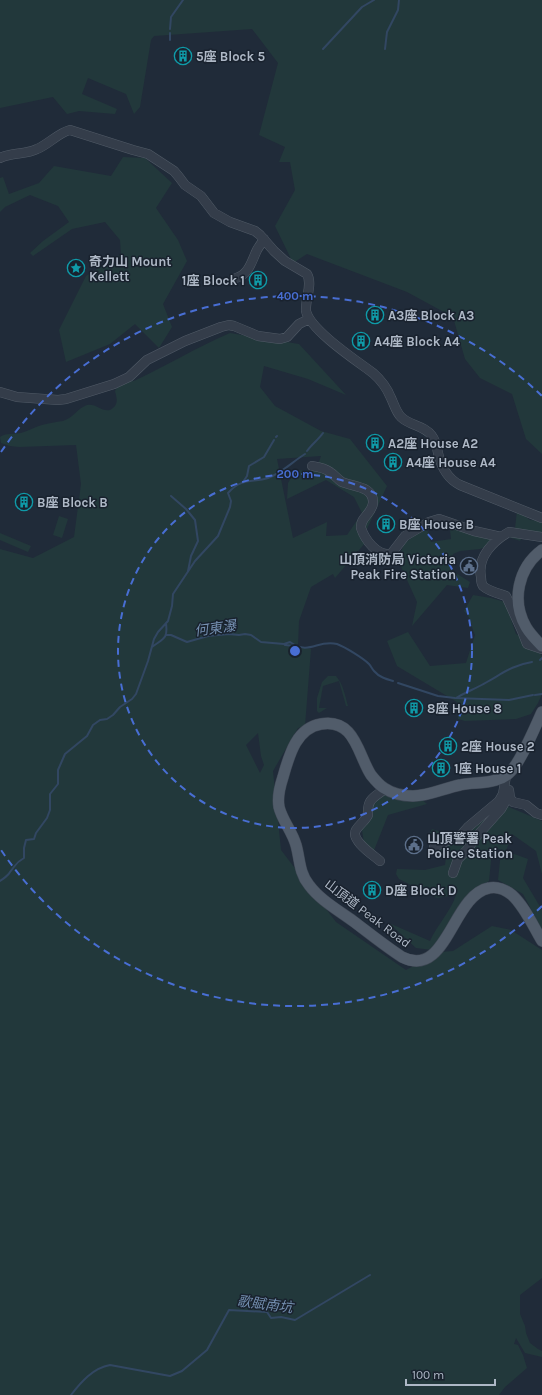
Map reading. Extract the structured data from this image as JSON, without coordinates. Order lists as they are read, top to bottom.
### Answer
{
  "streets": {
    "main road": ["山頂道 Peak Road"]
  },
  "water": ["何東瀑", "歌賦南坑"],
  "places": {
    "building": [
      "5座 Block 5",
      "1座 Block 1",
      "A3座 Block A3",
      "A4座 Block A4",
      "A2座 House A2",
      "A4座 House A4",
      "B座 Block B",
      "B座 House B",
      "8座 House 8",
      "2座 House 2",
      "1座 House 1",
      "D座 Block D"
    ],
    "place": ["奇力山 Mount Kellett"],
    "public building": ["山頂消防局 Victoria Peak Fire Station", "山頂警署 Peak Police Station"]
  },
  "scale_bar": "100 m",
  "rings": ["400 m", "200 m"]
}
